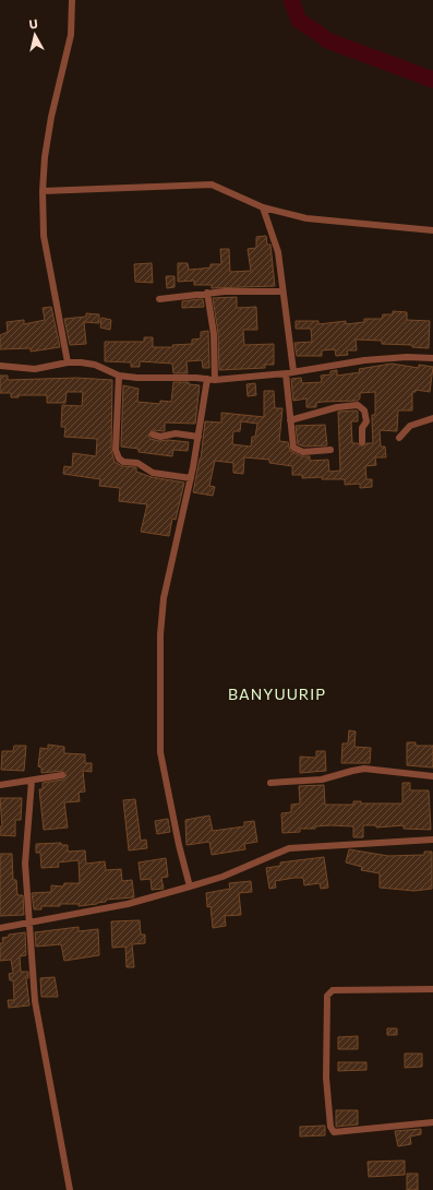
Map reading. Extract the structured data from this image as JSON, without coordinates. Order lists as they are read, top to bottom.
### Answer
{
  "districts": ["BANYUURIP"],
  "north": "top"
}
